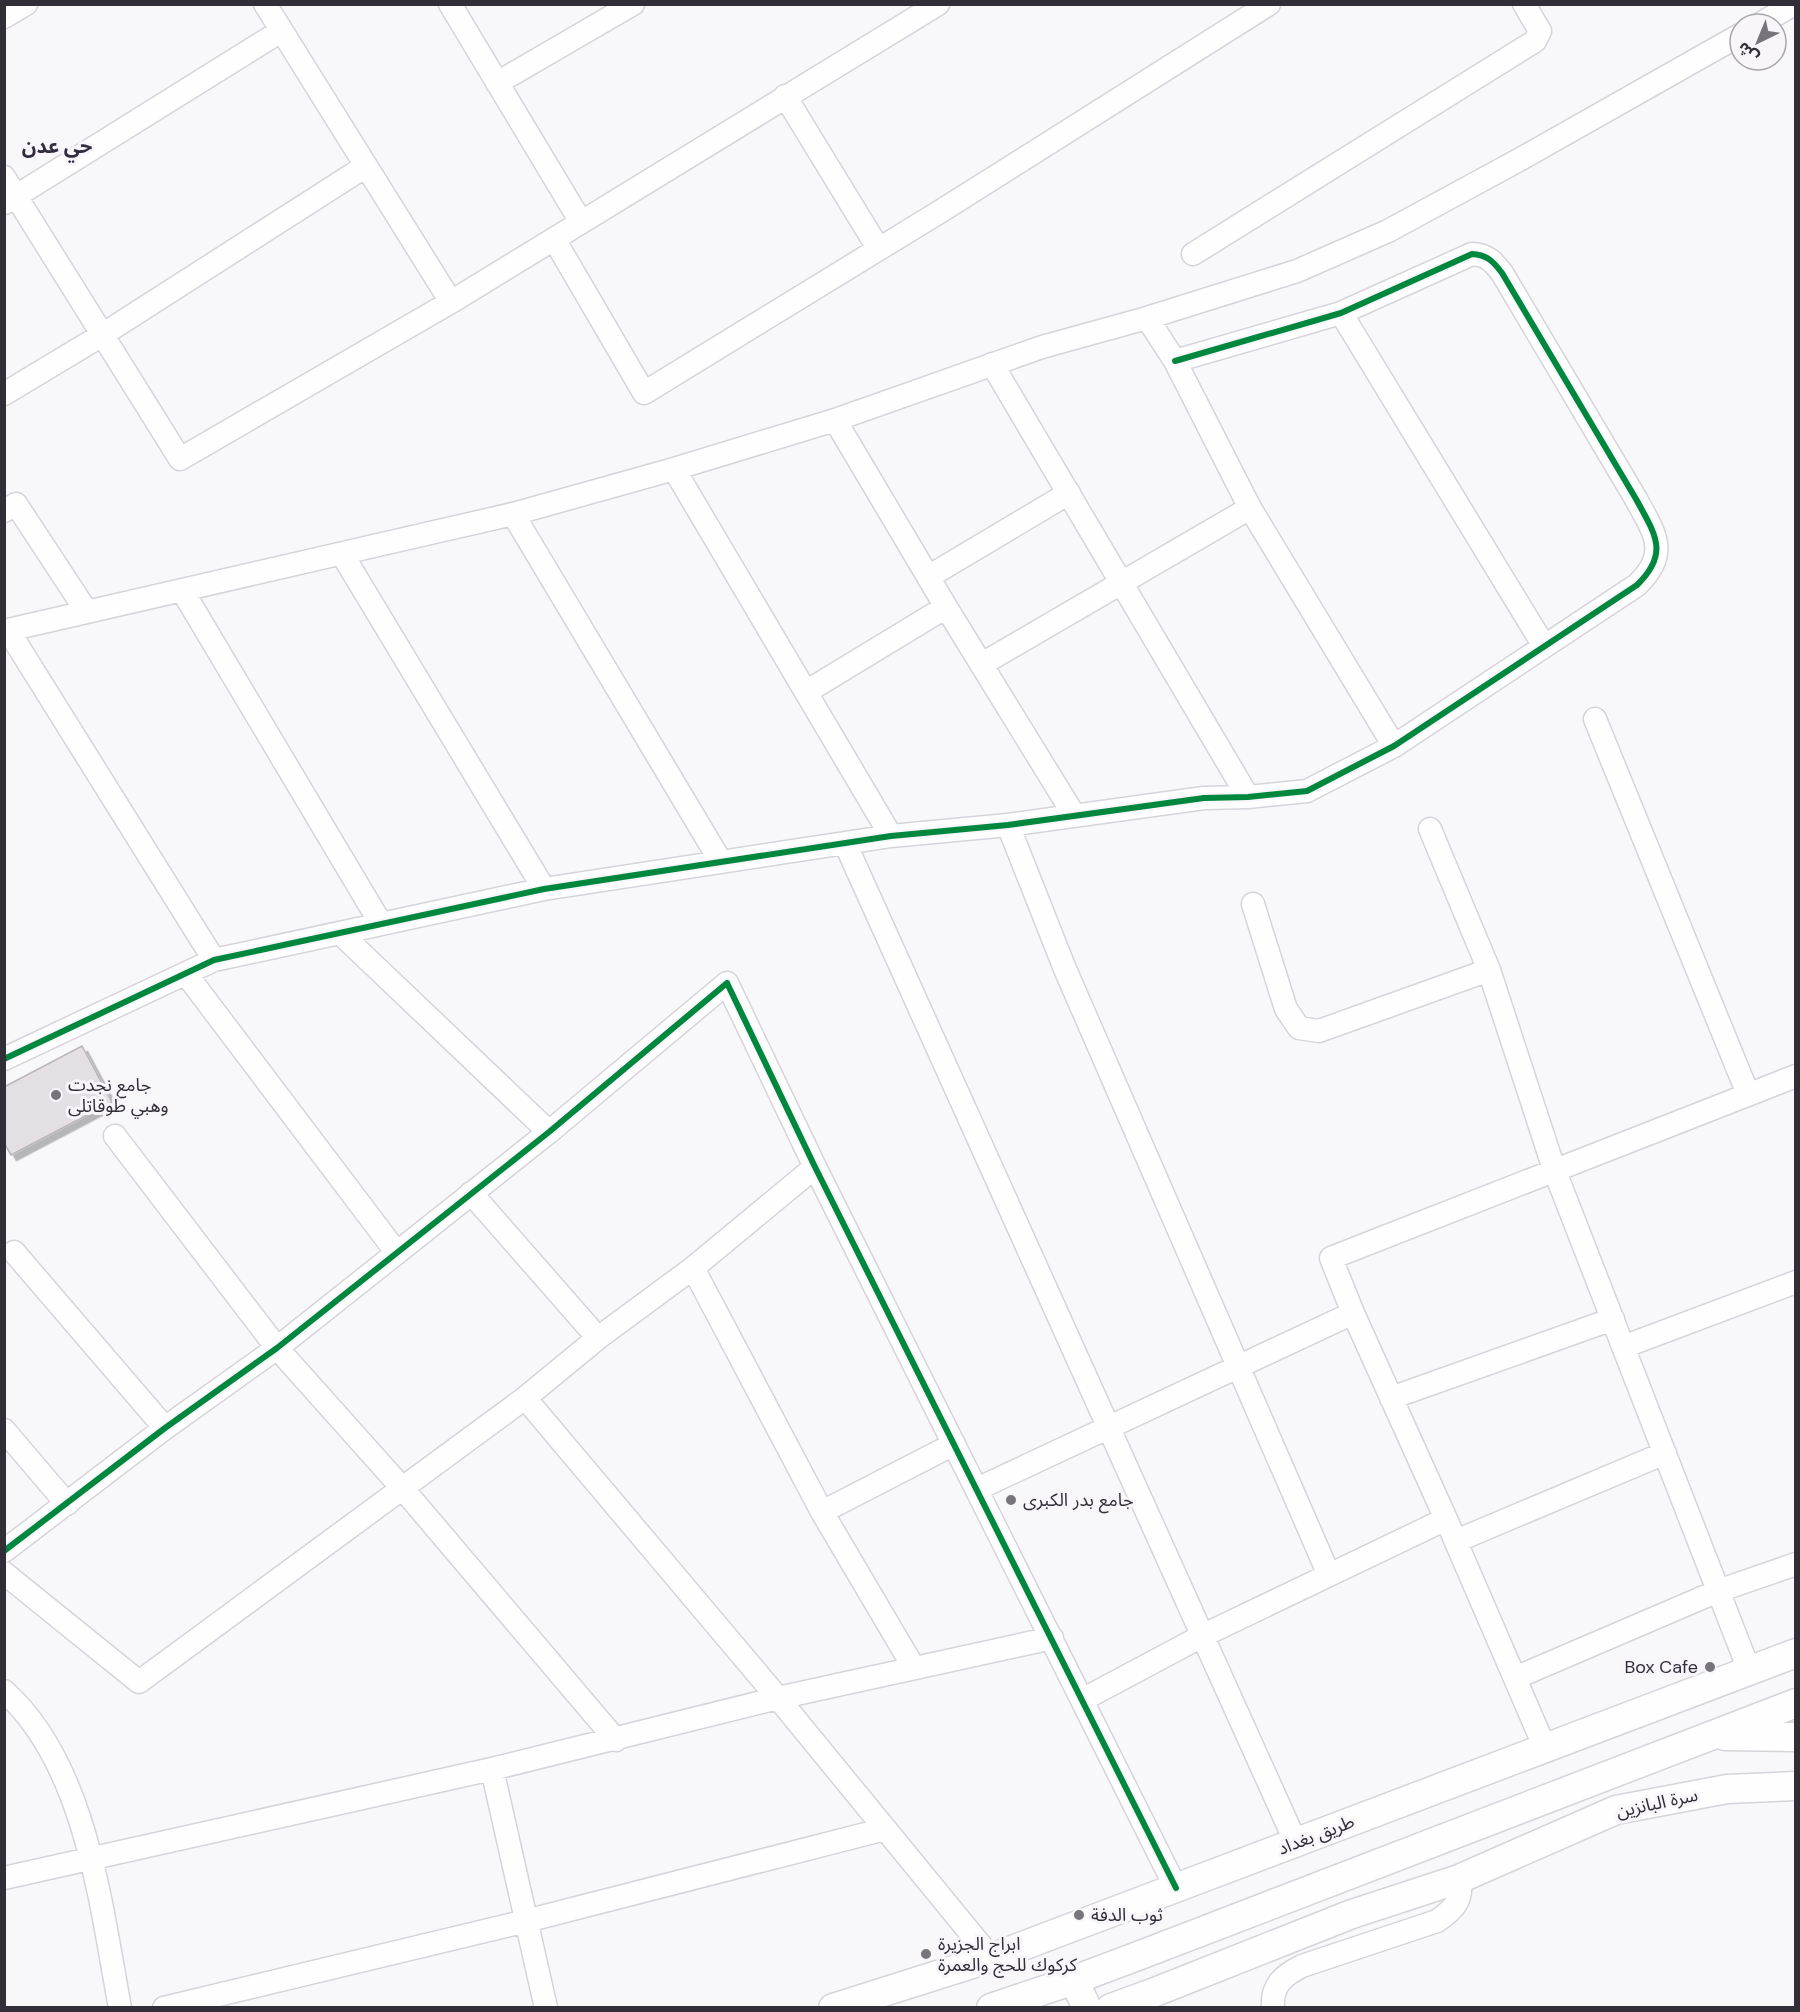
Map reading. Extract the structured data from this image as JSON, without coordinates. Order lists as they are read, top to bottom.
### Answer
{
  "streets": {
    "main road": ["سرة البانزين", "طريق بغداد"]
  },
  "districts": ["حي عدن"],
  "places": [
    "جامع نجدت وهبي طوقاتلى",
    "جامع بدر الكبرى",
    "Box Cafe",
    "ثوب الدفة",
    "ابراج الجزيرة كركوك للحج والعمرة"
  ],
  "north": "bottom left"
}
